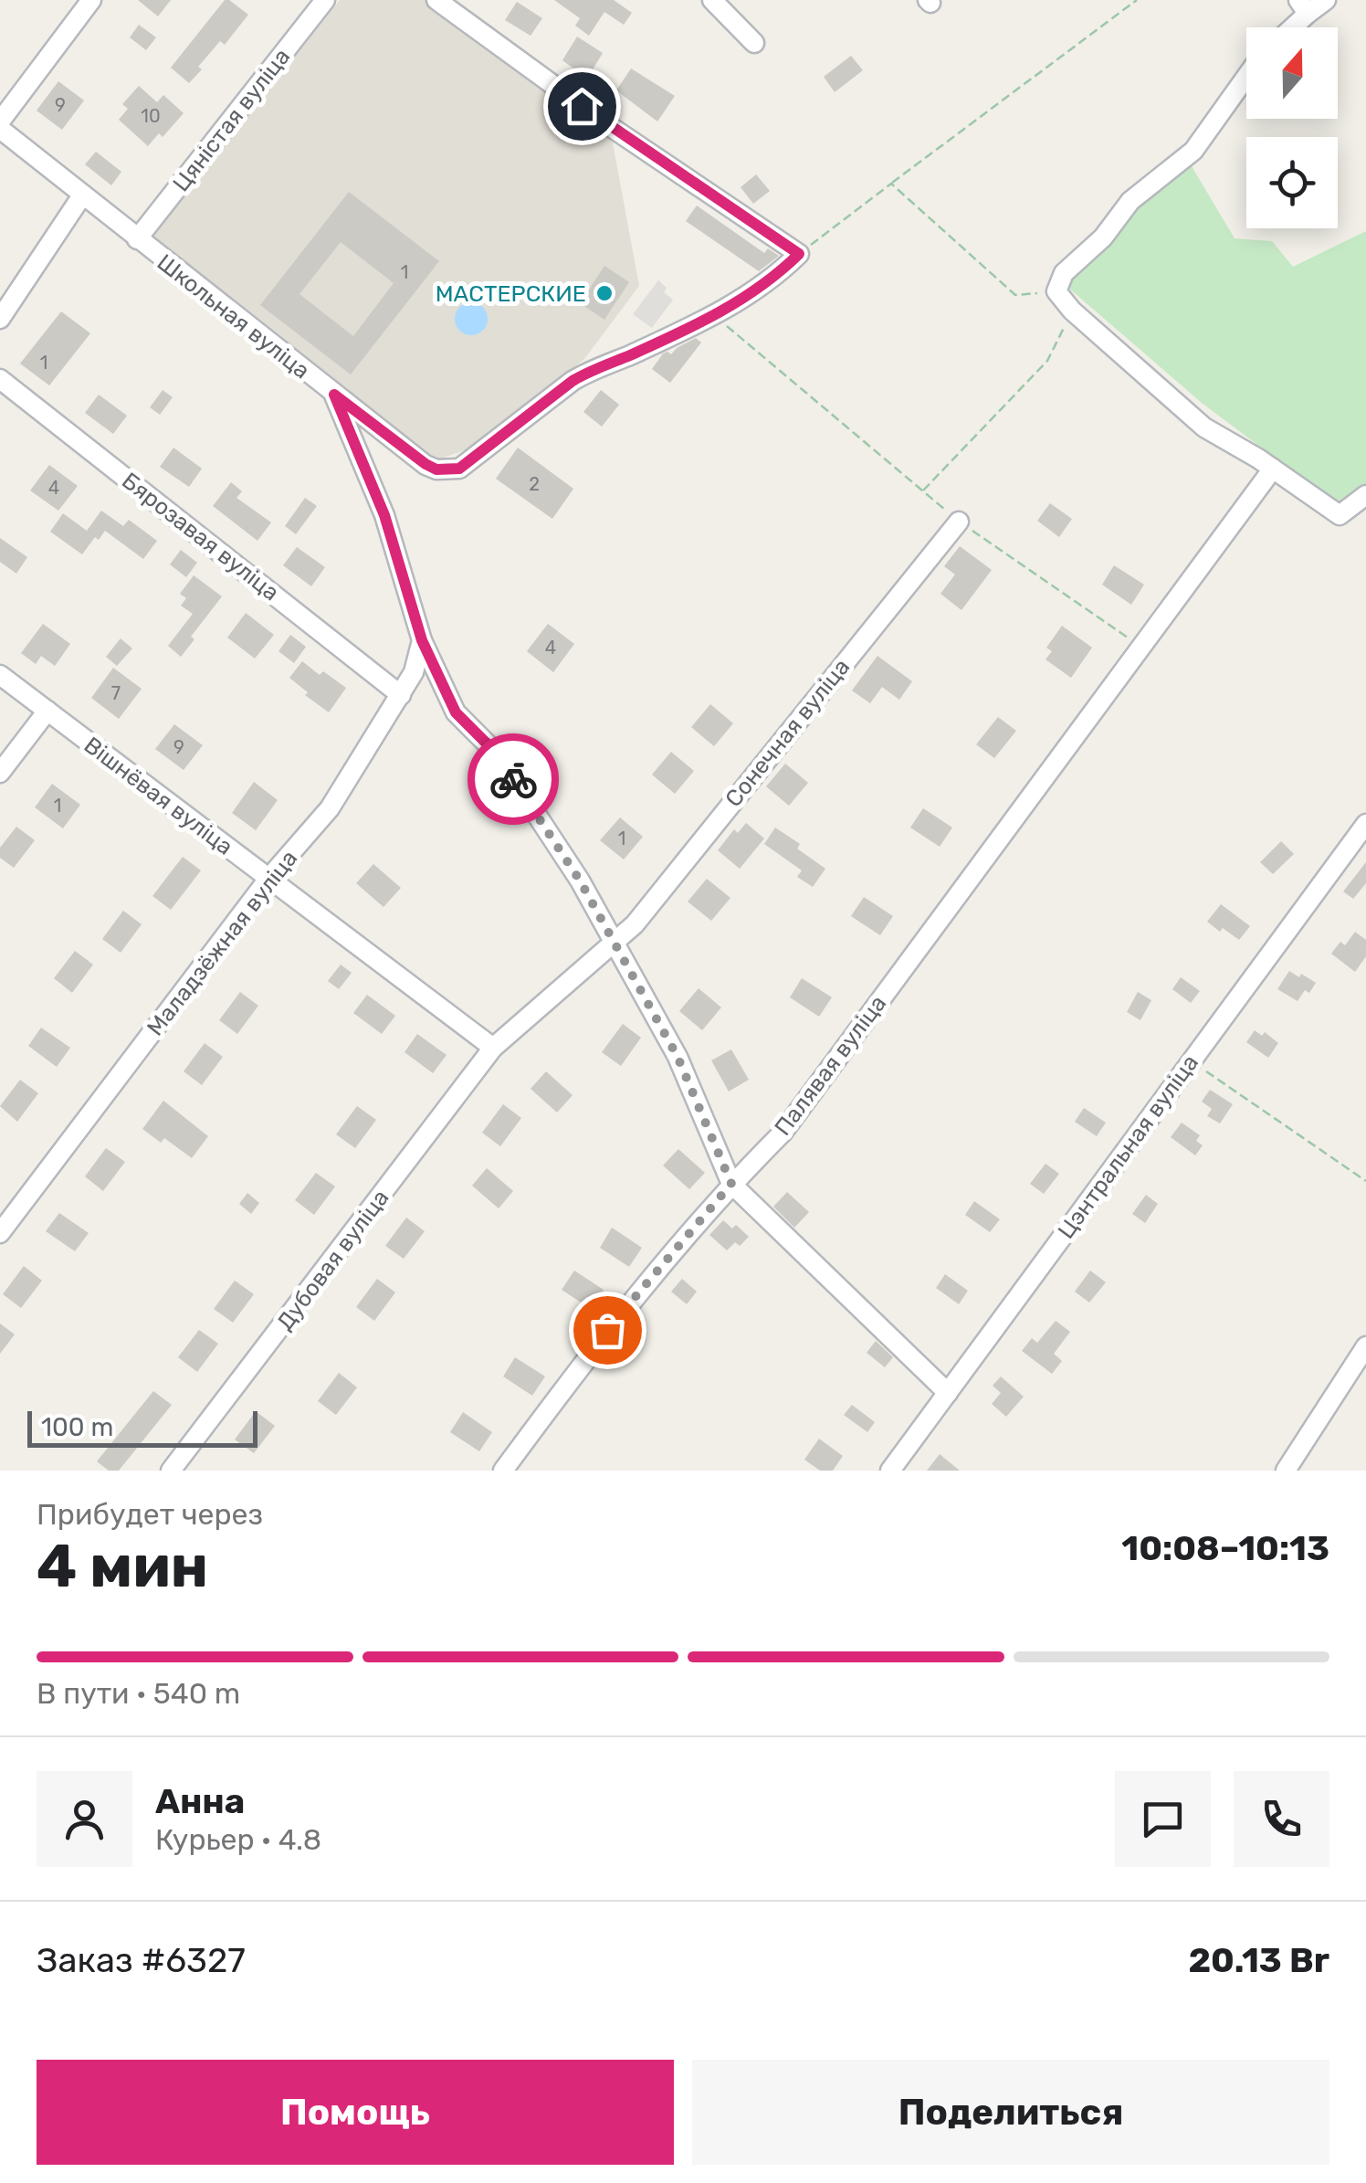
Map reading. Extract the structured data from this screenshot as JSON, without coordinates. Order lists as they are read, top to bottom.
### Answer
{
  "streets": {
    "street": [
      "Цяністая вуліца",
      "Школьная вуліца",
      "Бярозавая вуліца",
      "Сонечная вуліца",
      "Вішнёвая вуліца",
      "Маладзёжная вуліца",
      "Палявая вуліца",
      "Цэнтральная вуліца",
      "Дубовая вуліца"
    ]
  },
  "crossings": [
    ["Цяністая вуліца", "Школьная вуліца"],
    ["Бярозавая вуліца", "Маладзёжная вуліца"],
    ["Вішнёвая вуліца", "Маладзёжная вуліца"],
    ["Вішнёвая вуліца", "Дубовая вуліца"]
  ],
  "places": ["МАСТЕРСКИЕ"],
  "house_numbers": [
    "9",
    "10",
    "1",
    "1",
    "2",
    "4",
    "4",
    "7",
    "9",
    "1",
    "1"
  ],
  "scale_bar": "100 m",
  "north": "top",
  "page": {
    "scale": "100 m",
    "heading": ["4 мин", "Прибудет через", "10:08–10:13"],
    "panel": [
      "Анна",
      "Курьер · 4.8",
      "Заказ #6327",
      "20.13 Br"
    ],
    "bar": "В пути · 540 m",
    "buttons": ["Помощь", "Поделиться"]
  }
}
